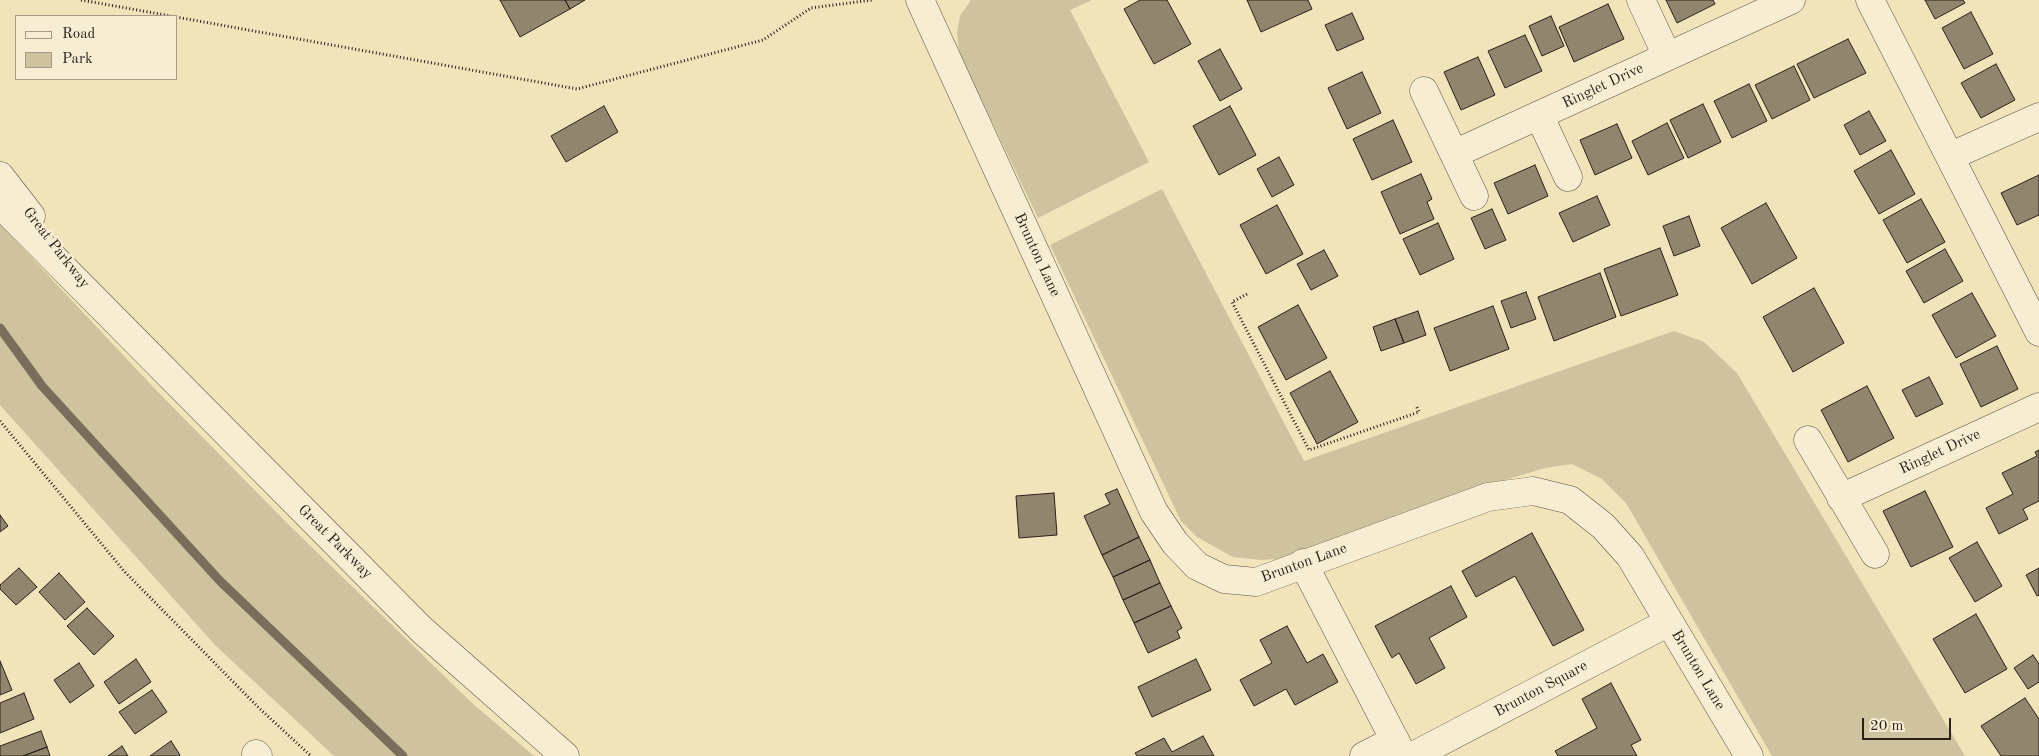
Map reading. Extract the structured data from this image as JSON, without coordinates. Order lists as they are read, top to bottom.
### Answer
{
  "streets": {
    "street": [
      "Ringlet Drive",
      "Great Parkway",
      "Brunton Lane",
      "Brunton Square"
    ]
  },
  "crossings": [
    ["Brunton Lane", "Brunton Square"]
  ],
  "legend": ["Road", "Park"],
  "scale_bar": "20 m"
}
